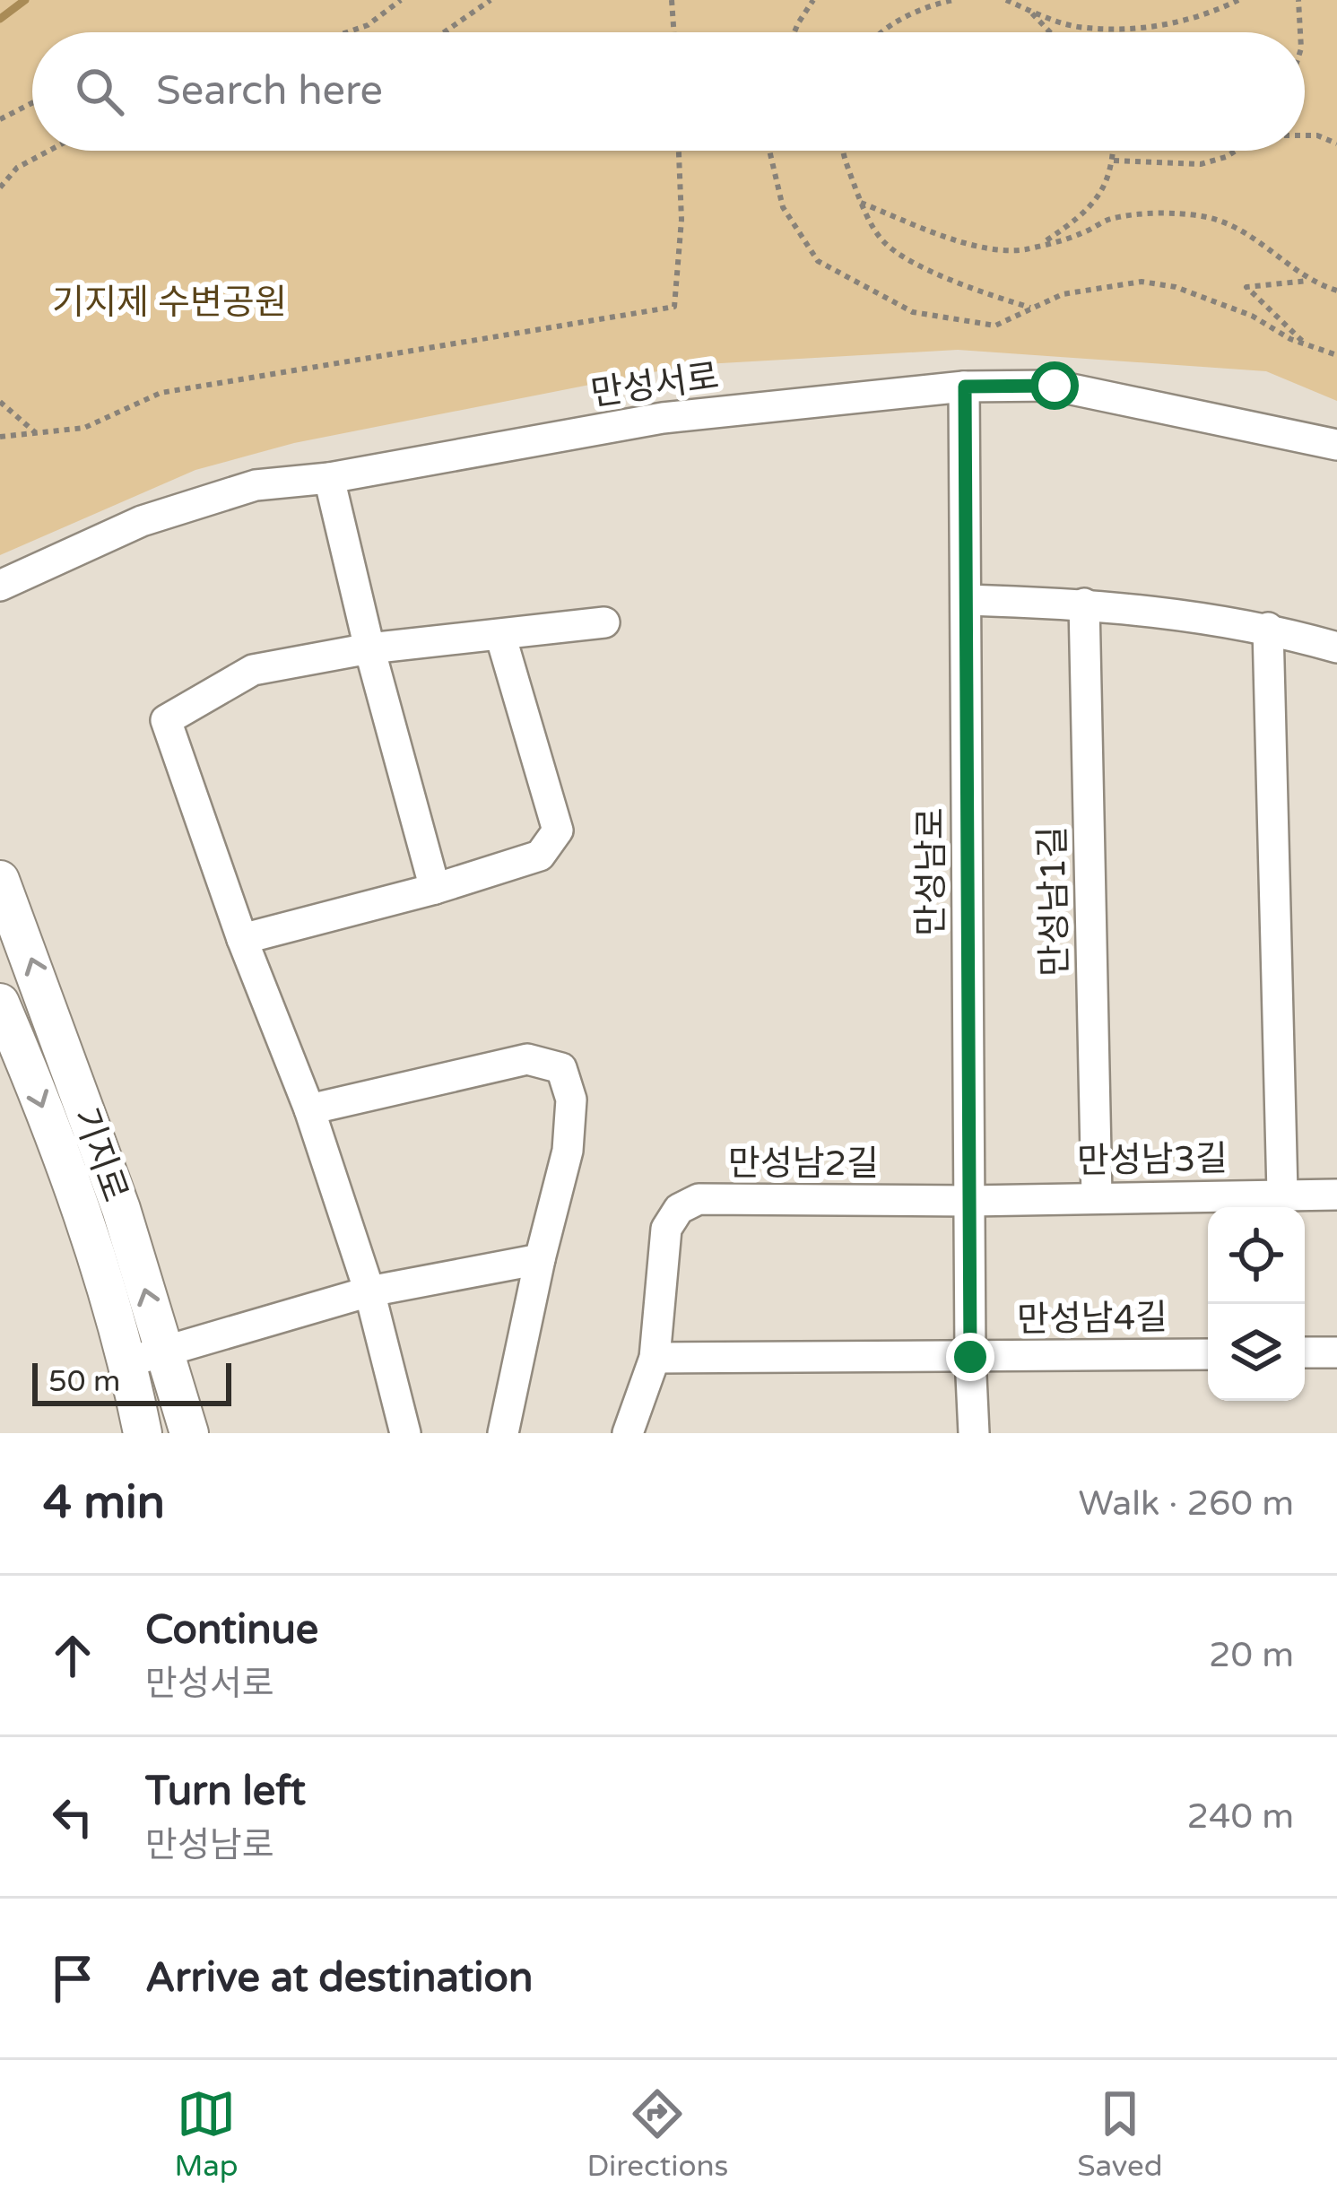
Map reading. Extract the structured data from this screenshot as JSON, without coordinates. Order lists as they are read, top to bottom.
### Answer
{
  "streets": {
    "street": [
      "만성서로",
      "만성남로",
      "만성남1길",
      "기지로",
      "만성남3길",
      "만성남2길",
      "만성남4길"
    ]
  },
  "crossings": [
    ["만성서로", "만성남로"],
    ["만성남로", "만성남3길"],
    ["만성남로", "만성남2길"],
    ["만성남로", "만성남4길"],
    ["만성남1길", "만성남3길"],
    ["만성남3길", "만성남2길"]
  ],
  "parks": ["기지제 수변공원"],
  "scale_bar": "50 m",
  "page": {
    "search": "Search here",
    "scale": "50 m",
    "heading": ["4 min", "Walk · 260 m"],
    "list": [
      ["Continue", "만성서로", "20 m"],
      ["Turn left", "만성남로", "240 m"],
      "Arrive at destination"
    ],
    "nav": ["Map", "Directions", "Saved"]
  }
}
